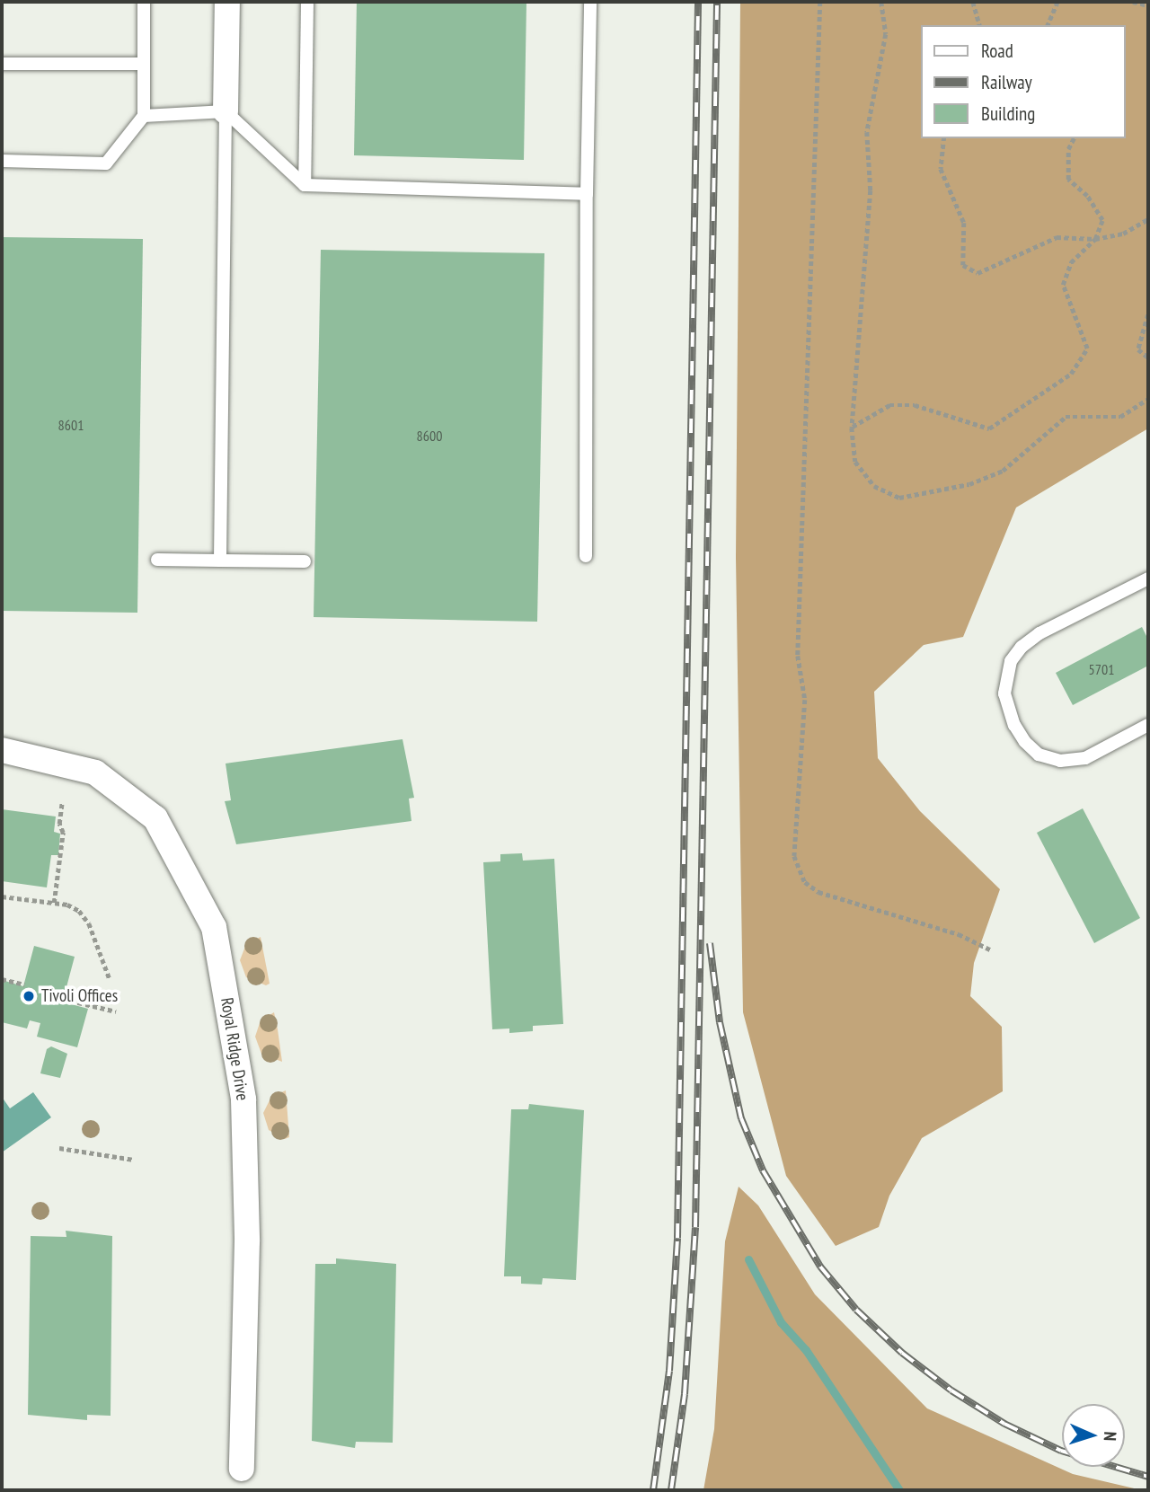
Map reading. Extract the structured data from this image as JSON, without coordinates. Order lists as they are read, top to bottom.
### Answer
{
  "streets": {
    "street": ["Royal Ridge Drive"]
  },
  "places": ["Tivoli Offices"],
  "house_numbers": ["8601", "8600", "5701"],
  "legend": ["Road", "Railway", "Building"],
  "north": "right"
}
